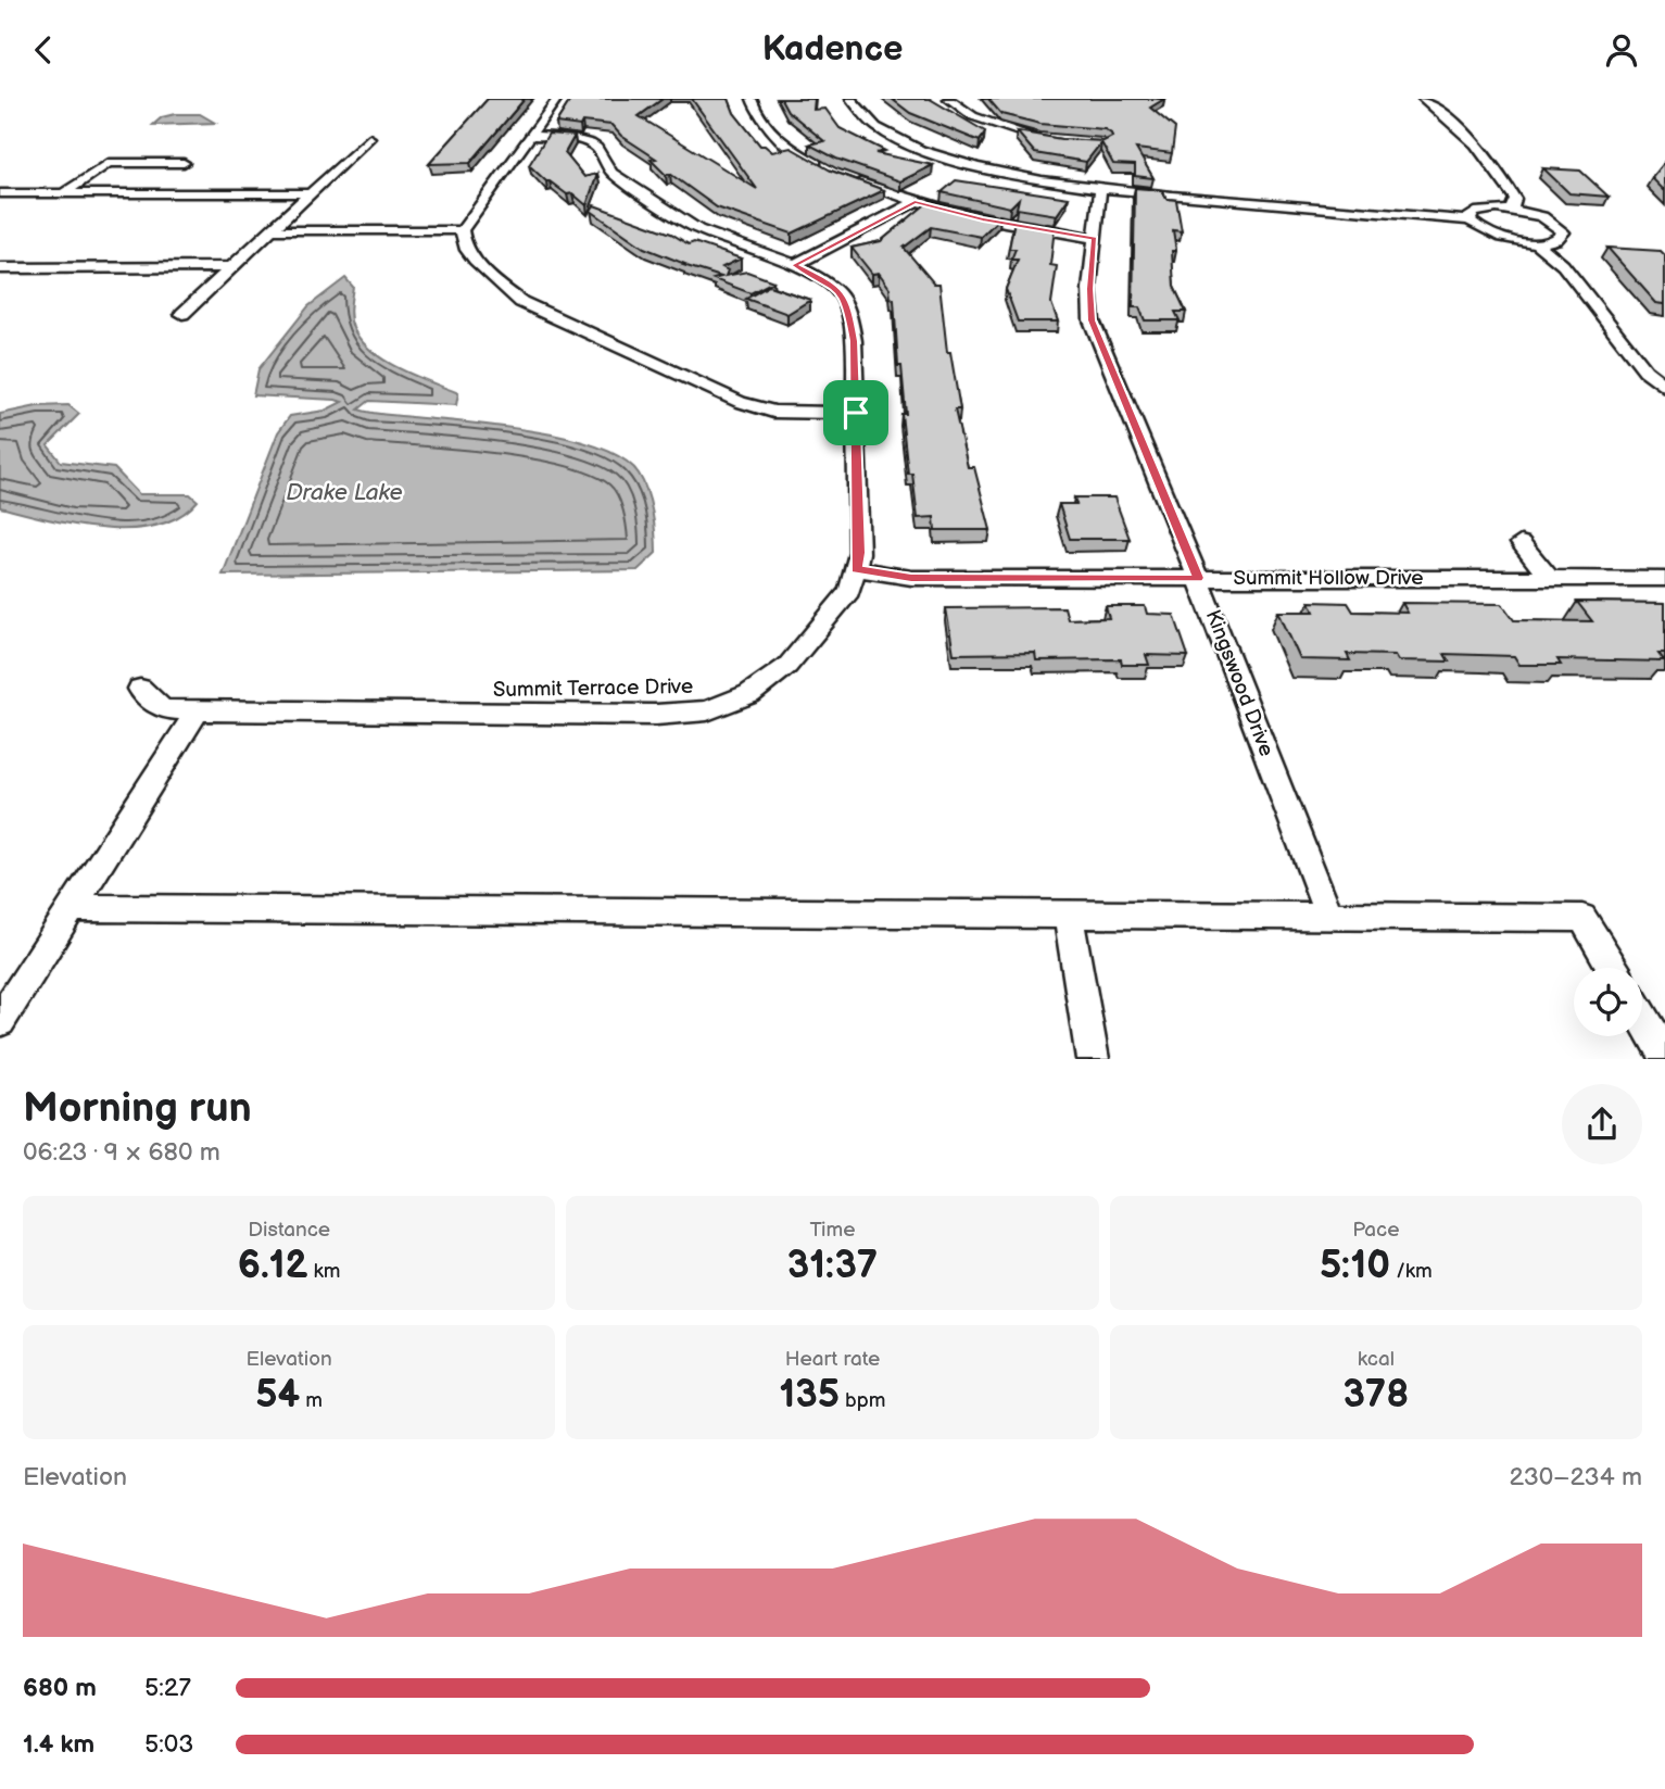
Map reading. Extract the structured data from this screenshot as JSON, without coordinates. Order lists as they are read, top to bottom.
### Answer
{
  "streets": {
    "street": ["Summit Hollow Drive", "Kingswood Drive", "Summit Terrace Drive"]
  },
  "crossings": [
    ["Summit Hollow Drive", "Kingswood Drive"],
    ["Summit Hollow Drive", "Summit Terrace Drive"]
  ],
  "water": ["Drake Lake"],
  "page": {
    "header": "Kadence",
    "heading": ["Morning run", "06:23 · 9 × 680 m"],
    "stats": [
      ["Distance", "6.12 km"],
      ["Time", "31:37"],
      ["Pace", "5:10 /km"],
      ["Elevation", "54 m"],
      ["Heart rate", "135 bpm"],
      ["kcal", "378"]
    ],
    "chart": ["Elevation", "230–234 m"],
    "list": [
      {
        "name": "680 m",
        "note": "5:27"
      },
      {
        "name": "1.4 km",
        "note": "5:03"
      }
    ]
  }
}
